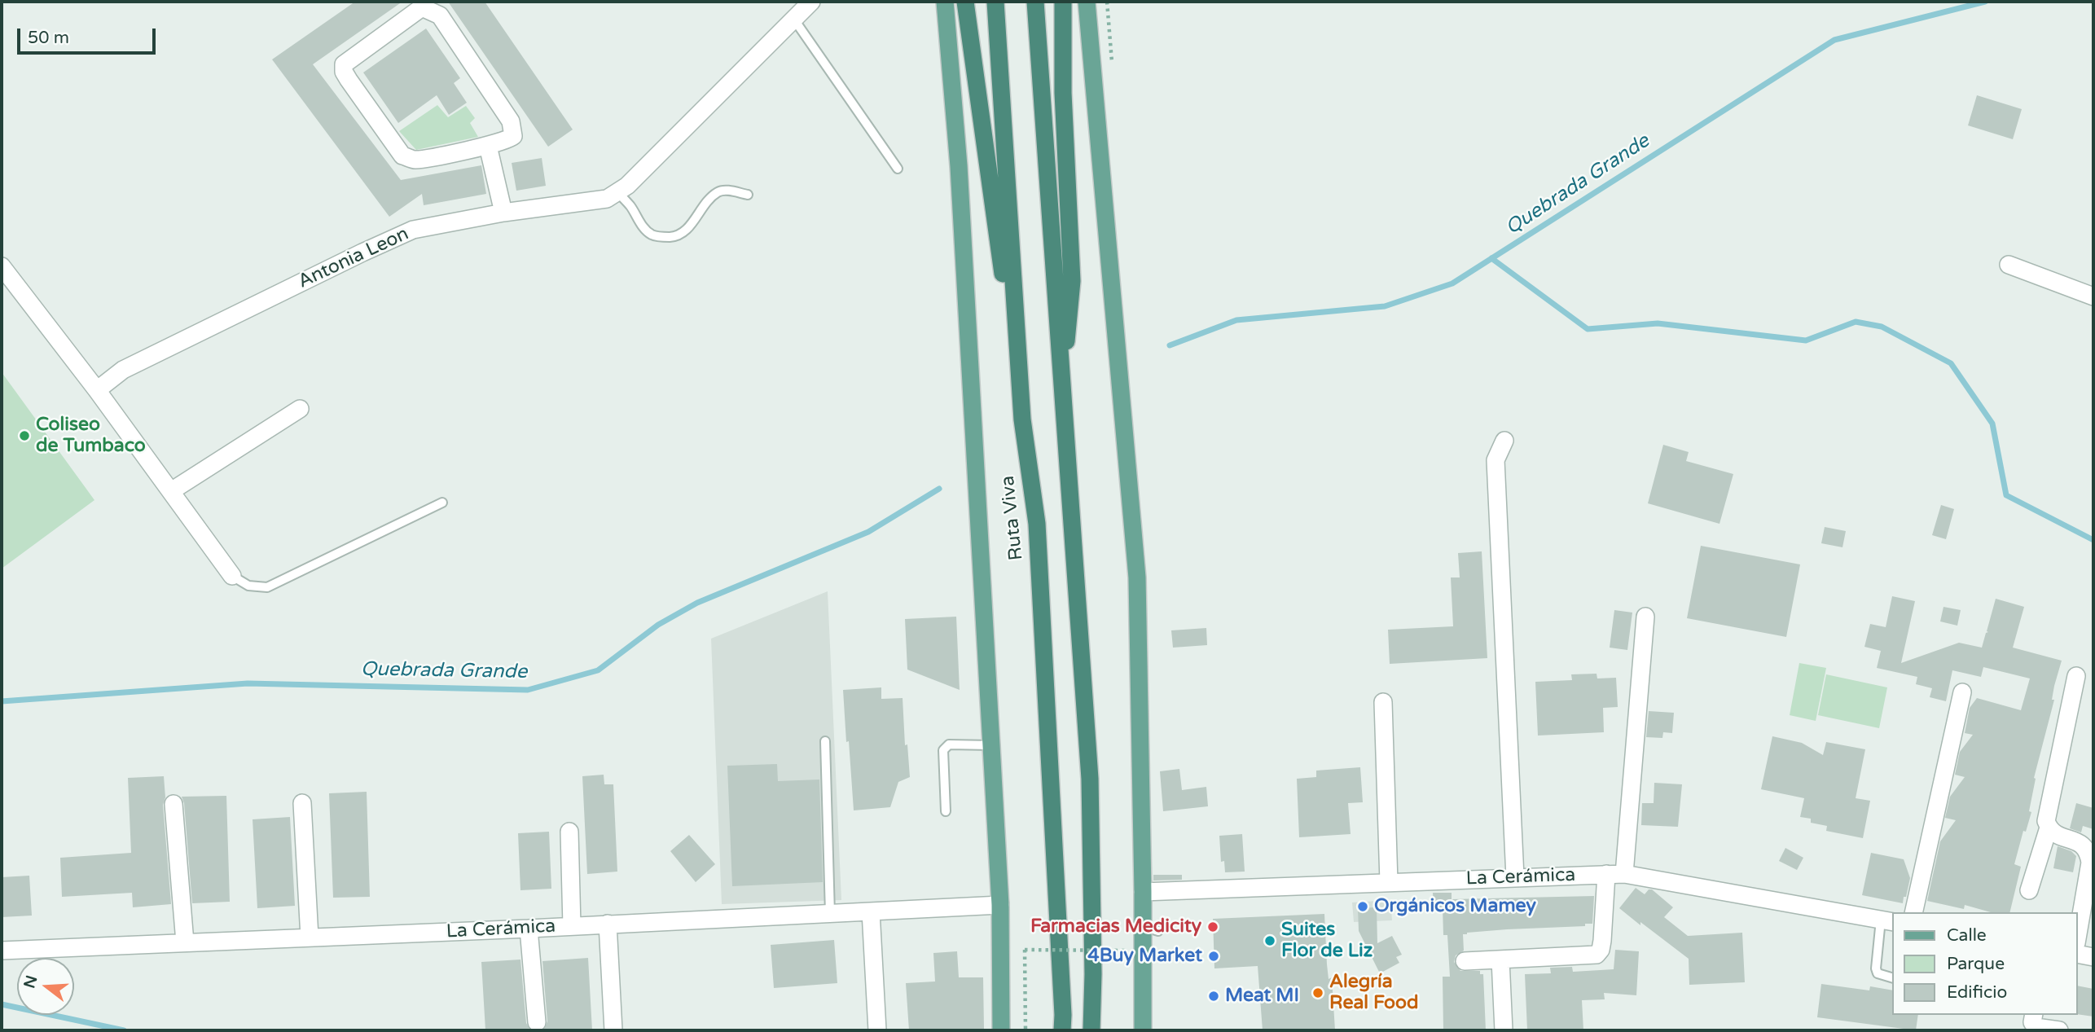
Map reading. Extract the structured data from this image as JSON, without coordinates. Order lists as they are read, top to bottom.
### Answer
{
  "streets": {
    "highway": ["Ruta Viva"],
    "street": ["Antonia Leon", "La Cerámica"]
  },
  "crossings": [
    ["Ruta Viva", "La Cerámica"]
  ],
  "water": ["Quebrada Grande"],
  "places": [
    "Coliseo de Tumbaco",
    "Orgánicos Mamey",
    "Farmacias Medicity",
    "Suites Flor de Liz",
    "4Buy Market",
    "Alegría Real Food",
    "Meat MI"
  ],
  "legend": ["Calle", "Parque", "Edificio"],
  "scale_bar": "50 m",
  "north": "left"
}
